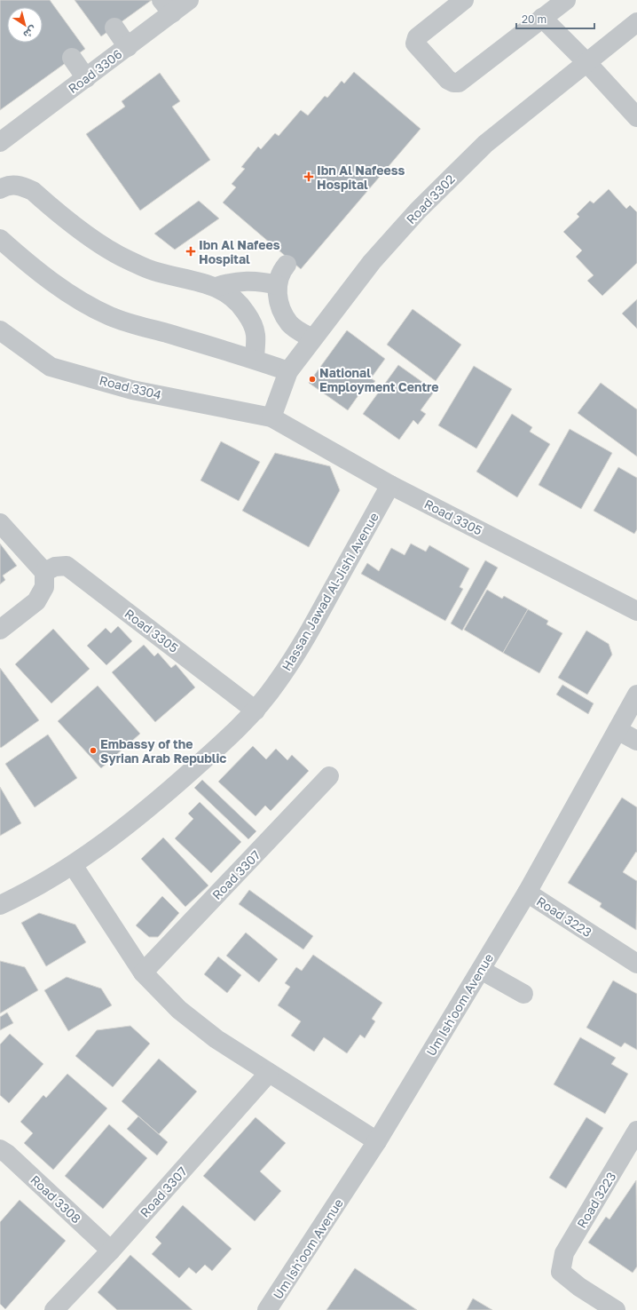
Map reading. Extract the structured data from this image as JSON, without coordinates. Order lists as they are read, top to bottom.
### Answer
{
  "streets": {
    "street": [
      "Road 3306",
      "Road 3302",
      "Road 3304",
      "Road 3305",
      "Hassan Jawad Al-Jishi Avenue",
      "Road 3307",
      "Road 3223",
      "Um Ish'oom Avenue",
      "Road 3308"
    ]
  },
  "crossings": [
    ["Road 3302", "Road 3304"],
    ["Road 3302", "Road 3305"],
    ["Road 3304", "Road 3305"],
    ["Road 3305", "Hassan Jawad Al-Jishi Avenue"],
    ["Road 3307", "Road 3308"],
    ["Road 3223", "Um Ish'oom Avenue"]
  ],
  "places": {
    "health": ["Ibn Al Nafeess Hospital", "Ibn Al Nafees Hospital"],
    "other": ["National Employment Centre", "Embassy of the Syrian Arab Republic"]
  },
  "scale_bar": "20 m",
  "north": "bottom right"
}
